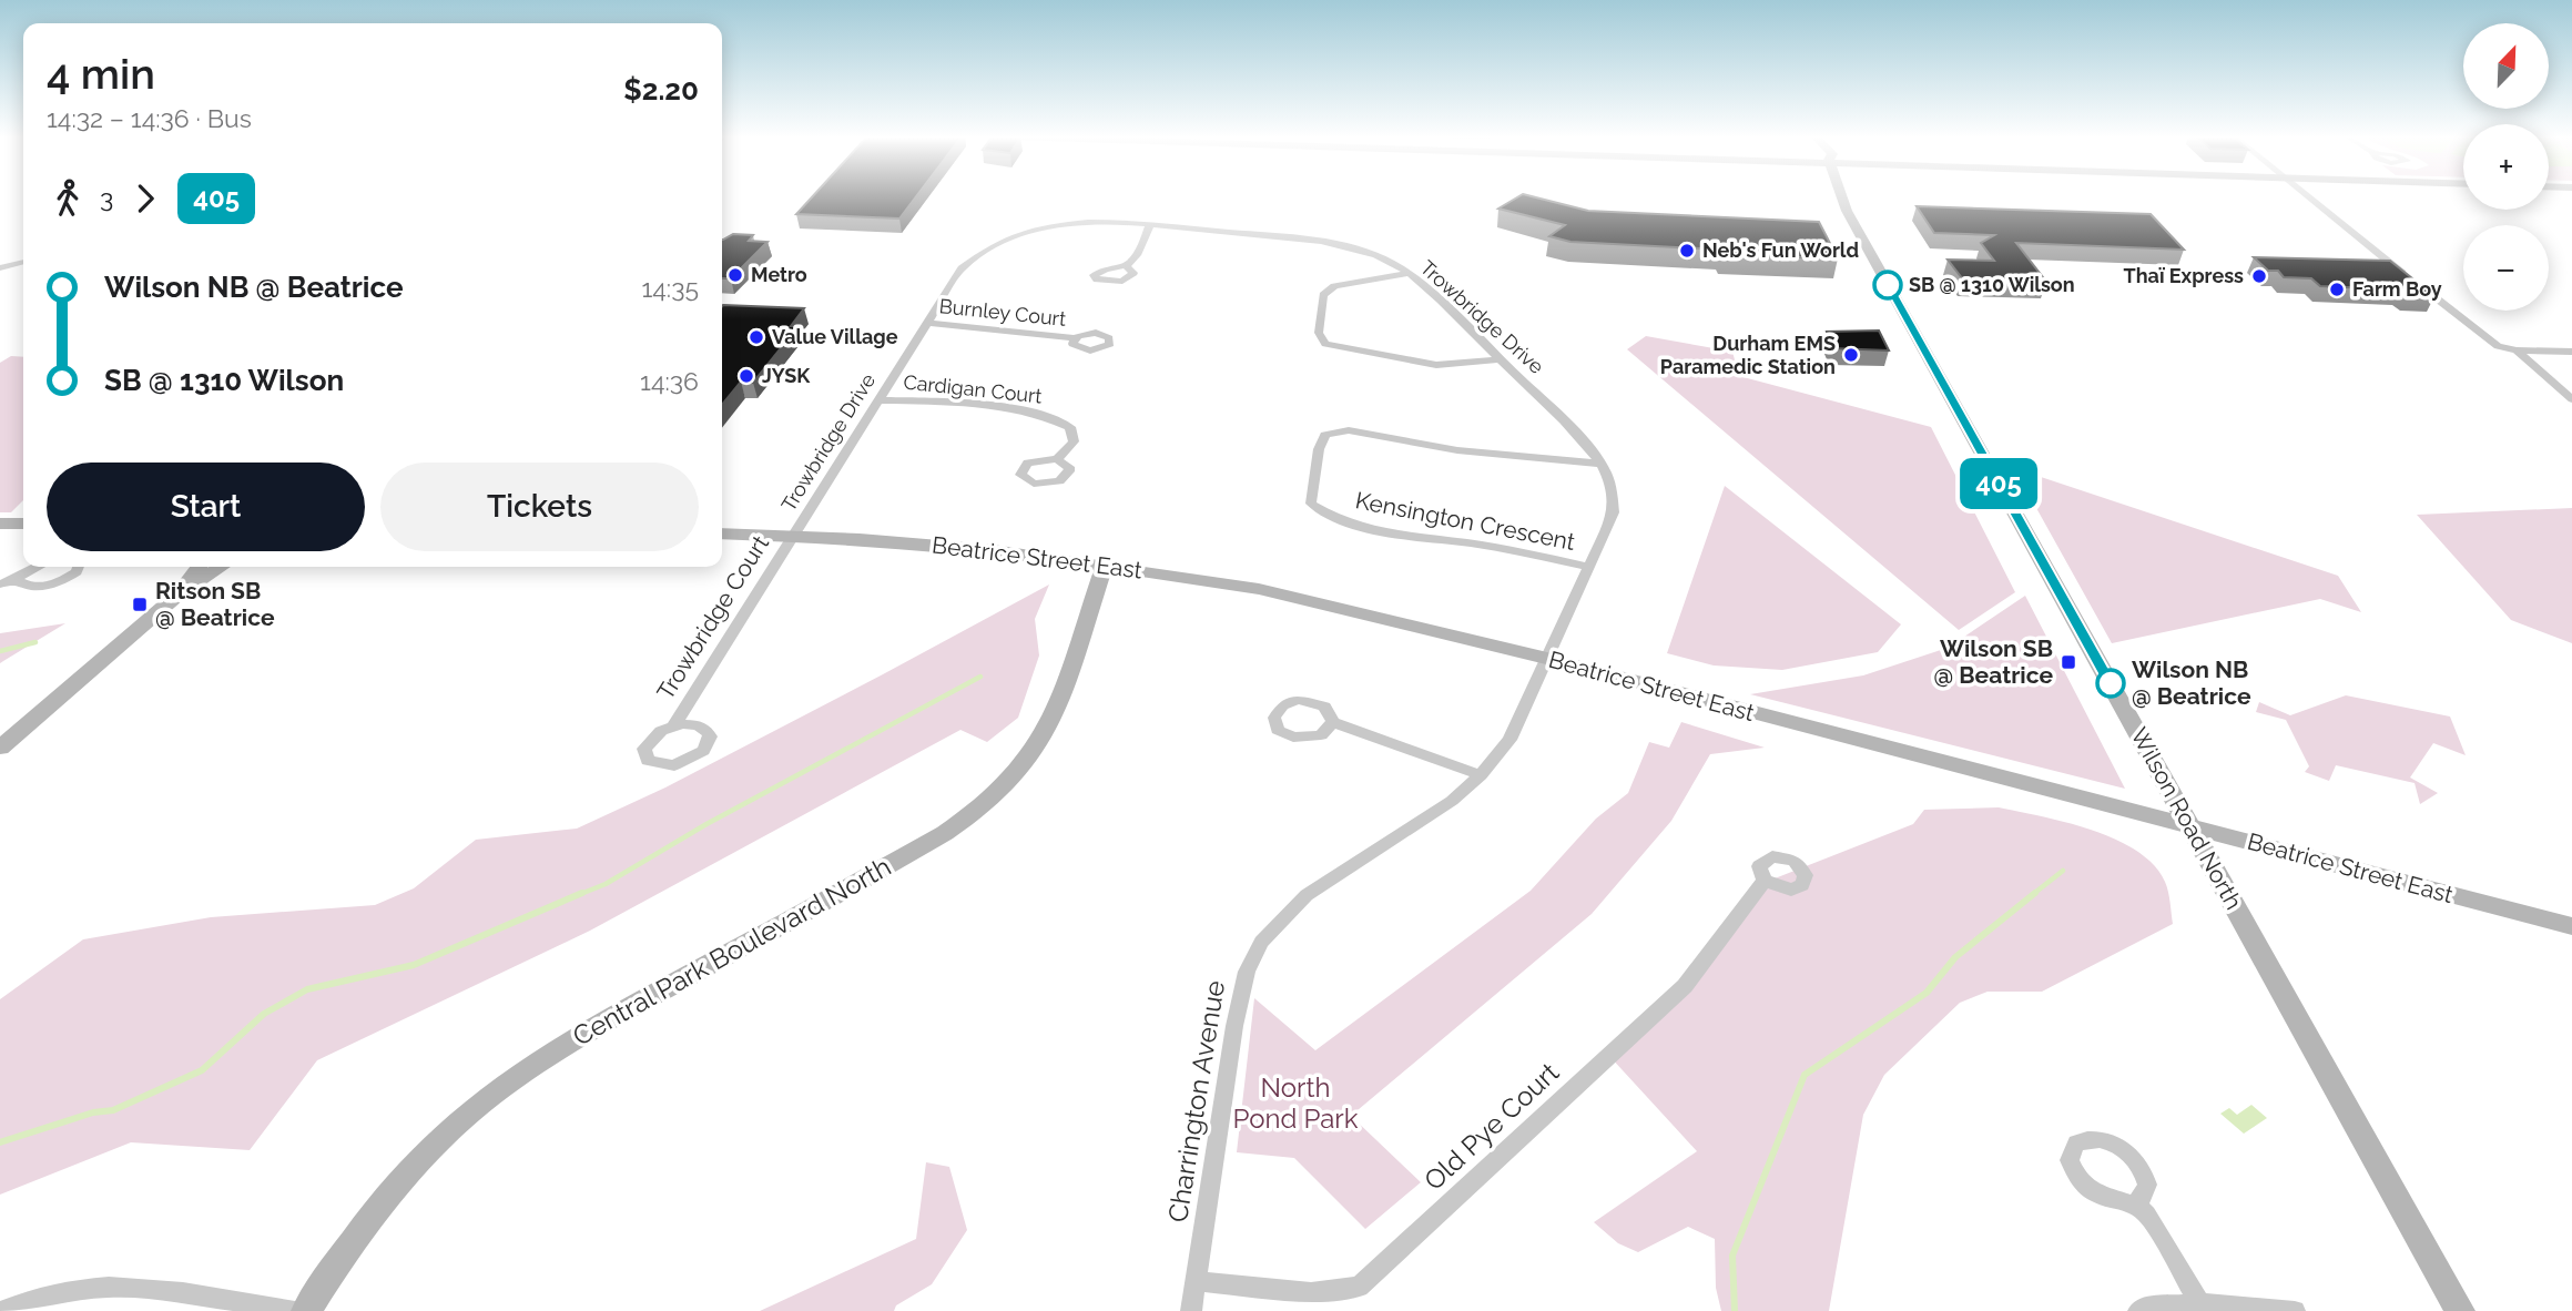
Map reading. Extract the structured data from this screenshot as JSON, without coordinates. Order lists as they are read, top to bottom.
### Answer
{
  "streets": {
    "main road": ["Beatrice Street East", "Wilson Road North", "Central Park Boulevard North"],
    "street": [
      "Burnley Court",
      "Trowbridge Drive",
      "Cardigan Court",
      "Kensington Crescent",
      "Trowbridge Court",
      "Charrington Avenue",
      "Old Pye Court"
    ]
  },
  "crossings": [
    ["Burnley Court", "Trowbridge Drive"],
    ["Trowbridge Drive", "Cardigan Court"],
    ["Trowbridge Drive", "Kensington Crescent"],
    ["Trowbridge Drive", "Beatrice Street East"],
    ["Trowbridge Drive", "Trowbridge Court"],
    ["Trowbridge Drive", "Charrington Avenue"],
    ["Beatrice Street East", "Trowbridge Court"],
    ["Beatrice Street East", "Wilson Road North"],
    ["Beatrice Street East", "Central Park Boulevard North"],
    ["Beatrice Street East", "Charrington Avenue"],
    ["Charrington Avenue", "Old Pye Court"]
  ],
  "parks": ["North Pond Park"],
  "places": {
    "other": [
      "Neb's Fun World",
      "Metro",
      "Thaï Express",
      "SB @ 1310 Wilson",
      "Farm Boy",
      "Value Village",
      "Durham EMS Paramedic Station",
      "JYSK",
      "Wilson NB @ Beatrice"
    ],
    "transit": ["Ritson SB @ Beatrice", "Wilson SB @ Beatrice"]
  },
  "lines": ["bus line 405"],
  "north": "top right",
  "page": {
    "on_map": "405",
    "map_buttons": ["+", "−"],
    "heading": ["4 min", "14:32 – 14:36 · Bus", "$2.20"],
    "legs": ["3", "405"],
    "list": [
      {
        "name": "Wilson NB @ Beatrice",
        "value": "14:35"
      },
      {
        "name": "SB @ 1310 Wilson",
        "value": "14:36"
      }
    ],
    "buttons": ["Start", "Tickets"]
  }
}
